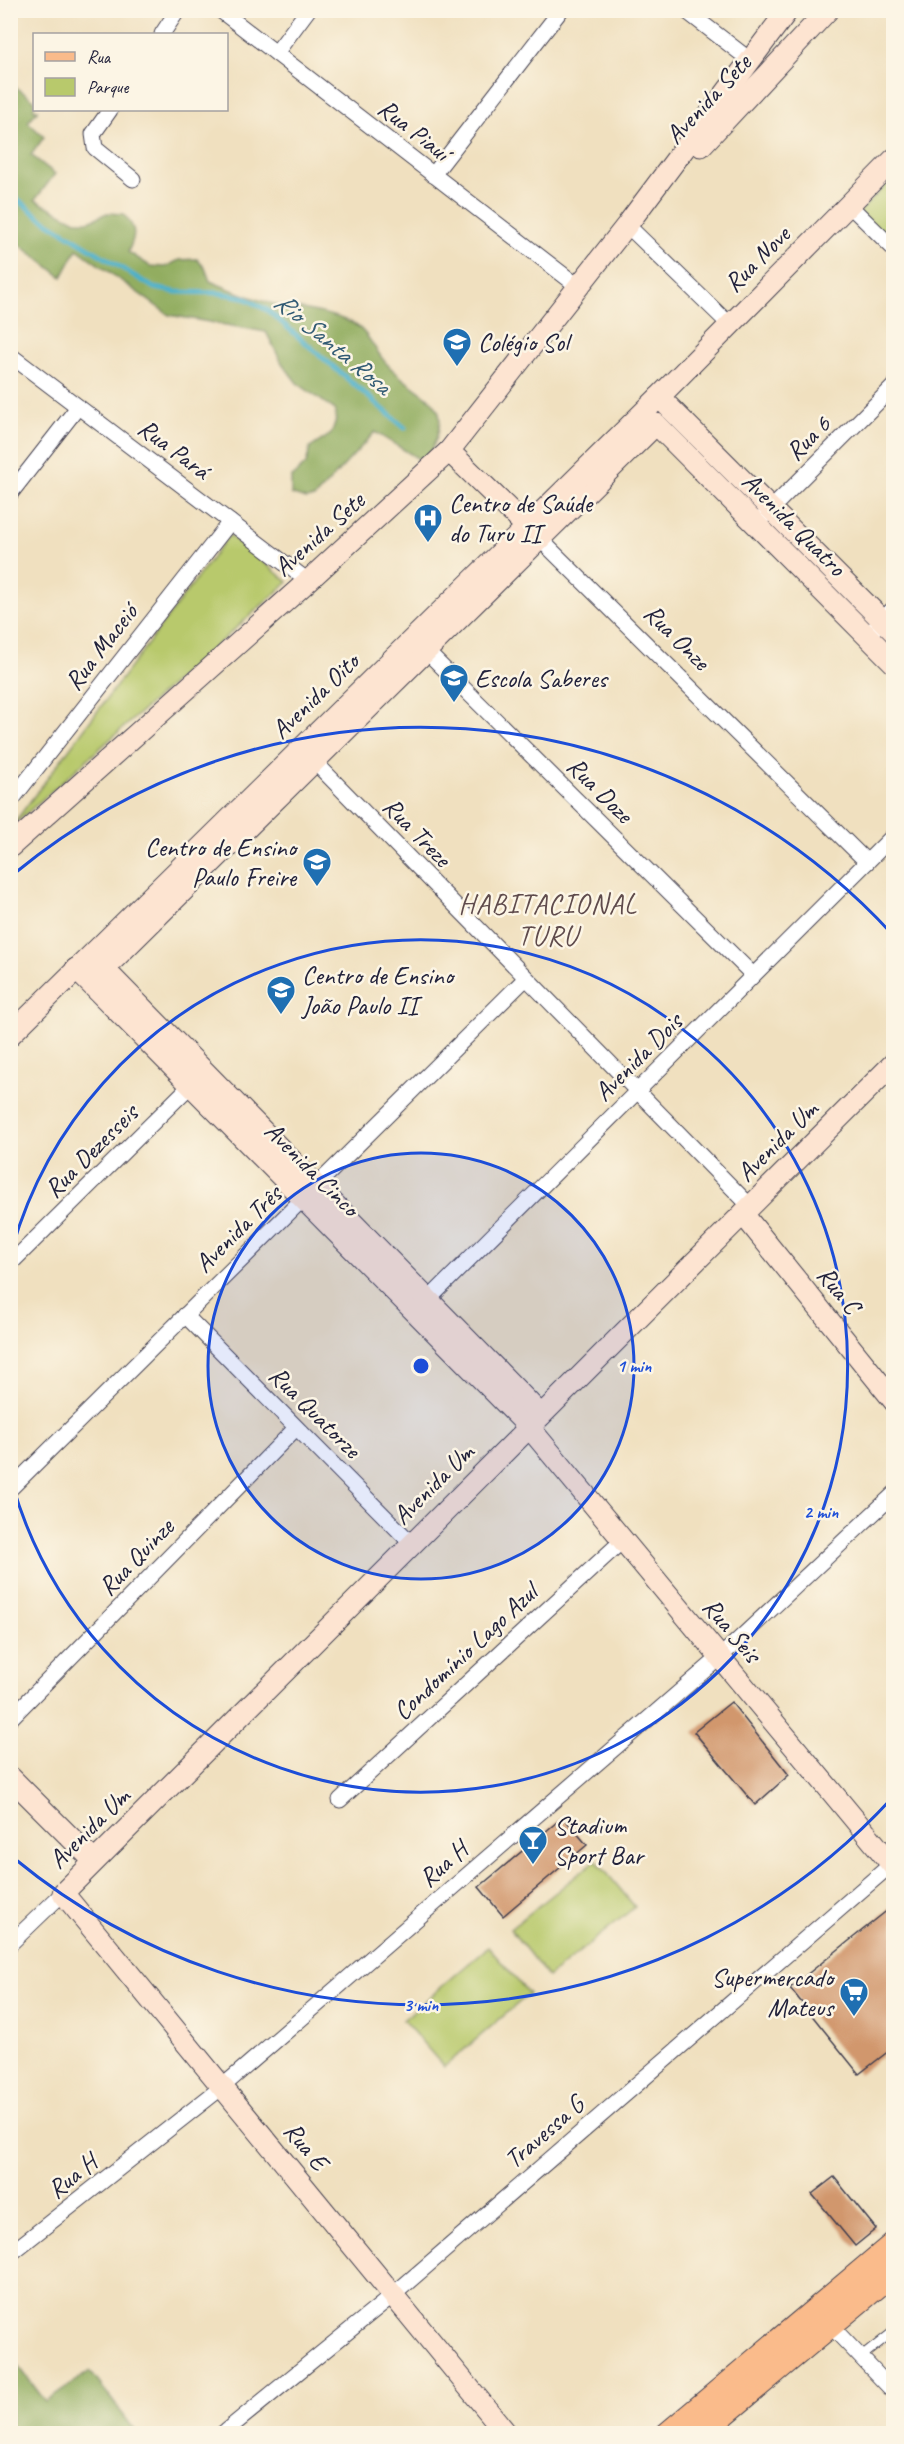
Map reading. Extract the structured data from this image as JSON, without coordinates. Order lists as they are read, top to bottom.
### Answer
{
  "streets": {
    "street": [
      "Avenida Sete",
      "Rua Piauí",
      "Rua Nove",
      "Rua 6",
      "Rua Pará",
      "Avenida Quatro",
      "Rua Onze",
      "Rua Maceió",
      "Avenida Oito",
      "Rua Doze",
      "Rua Treze",
      "Avenida Dois",
      "Avenida Um",
      "Rua Dezesseis",
      "Avenida Cinco",
      "Avenida Três",
      "Rua C",
      "Rua Quatorze",
      "Rua Quinze",
      "Rua Seis",
      "Condomínio Lago Azul",
      "Rua H",
      "Travessa G",
      "Rua E"
    ]
  },
  "crossings": [
    ["Avenida Sete", "Rua Piauí"],
    ["Avenida Sete", "Rua Pará"],
    ["Avenida Sete", "Rua Onze"],
    ["Rua Nove", "Avenida Quatro"],
    ["Rua Nove", "Avenida Oito"],
    ["Rua 6", "Avenida Quatro"],
    ["Rua Pará", "Rua Maceió"],
    ["Avenida Quatro", "Avenida Oito"],
    ["Rua Onze", "Avenida Oito"],
    ["Rua Onze", "Avenida Dois"],
    ["Avenida Oito", "Rua Doze"],
    ["Avenida Oito", "Rua Treze"],
    ["Avenida Oito", "Avenida Cinco"],
    ["Rua Doze", "Avenida Dois"],
    ["Rua Treze", "Avenida Dois"],
    ["Rua Treze", "Avenida Um"],
    ["Rua Treze", "Avenida Três"],
    ["Rua Treze", "Rua C"],
    ["Avenida Dois", "Avenida Cinco"],
    ["Avenida Um", "Avenida Cinco"],
    ["Avenida Um", "Rua C"],
    ["Avenida Um", "Rua Quatorze"],
    ["Avenida Um", "Rua Seis"],
    ["Avenida Um", "Rua E"],
    ["Rua Dezesseis", "Avenida Cinco"],
    ["Avenida Cinco", "Avenida Três"],
    ["Avenida Cinco", "Rua Seis"],
    ["Avenida Três", "Rua Quatorze"],
    ["Rua Quatorze", "Rua Quinze"],
    ["Rua Seis", "Condomínio Lago Azul"],
    ["Rua Seis", "Rua H"],
    ["Rua Seis", "Travessa G"],
    ["Rua H", "Rua E"],
    ["Travessa G", "Rua E"]
  ],
  "districts": ["HABITACIONAL TURU"],
  "water": ["Rio Santa Rosa"],
  "places": {
    "school or university": [
      "Colégio Sol",
      "Escola Saberes",
      "Centro de Ensino Paulo Freire",
      "Centro de Ensino João Paulo II"
    ],
    "hospital": ["Centro de Saúde do Turu II"],
    "bar": ["Stadium Sport Bar"],
    "supermarket": ["Supermercado Mateus"]
  },
  "legend": ["Rua", "Parque"],
  "rings": ["1 min", "2 min", "3 min"]
}
